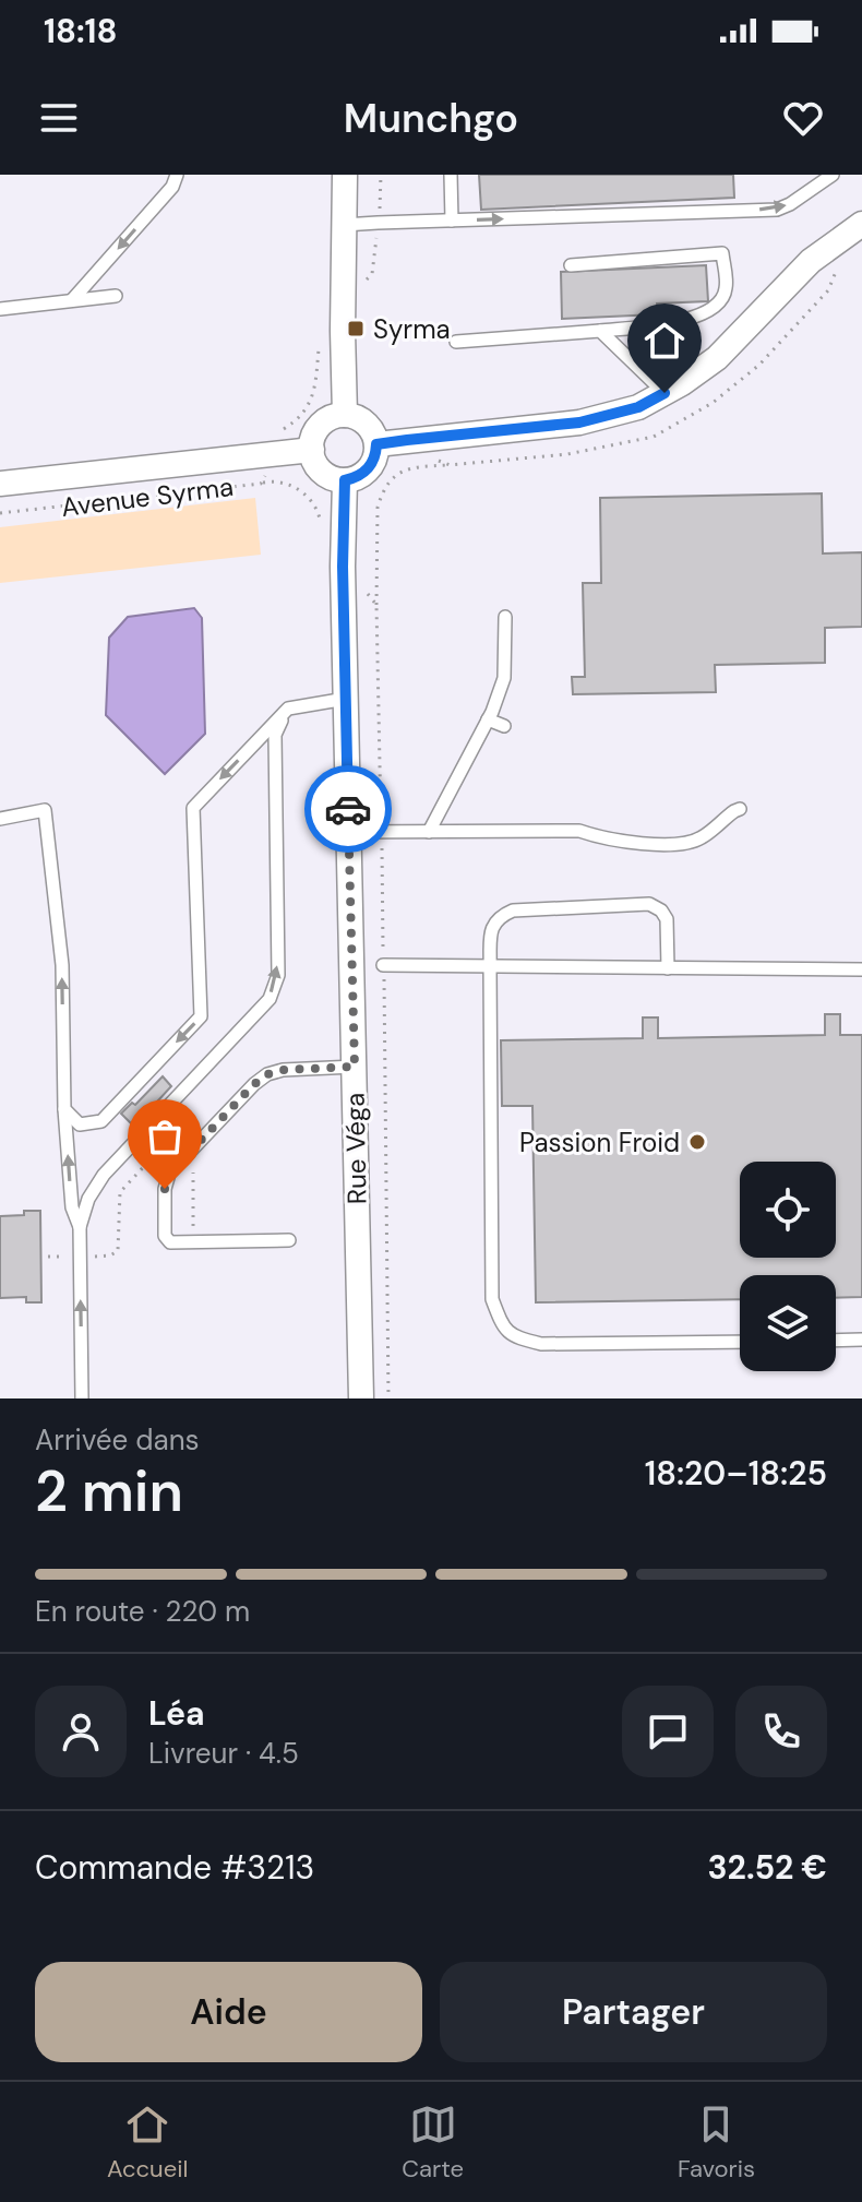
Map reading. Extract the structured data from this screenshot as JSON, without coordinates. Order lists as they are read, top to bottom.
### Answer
{
  "streets": {
    "street": ["Avenue Syrma", "Rue Véga"]
  },
  "crossings": [
    ["Avenue Syrma", "Rue Véga"]
  ],
  "places": {
    "transit": ["Syrma"],
    "other": ["Passion Froid"]
  },
  "page": {
    "status": "18:18",
    "header": "Munchgo",
    "heading": ["2 min", "Arrivée dans", "18:20–18:25"],
    "panel": [
      "Léa",
      "Livreur · 4.5",
      "Commande #3213",
      "32.52 €"
    ],
    "bar": "En route · 220 m",
    "buttons": ["Aide", "Partager"],
    "tabs": ["Accueil", "Carte", "Favoris"]
  }
}
